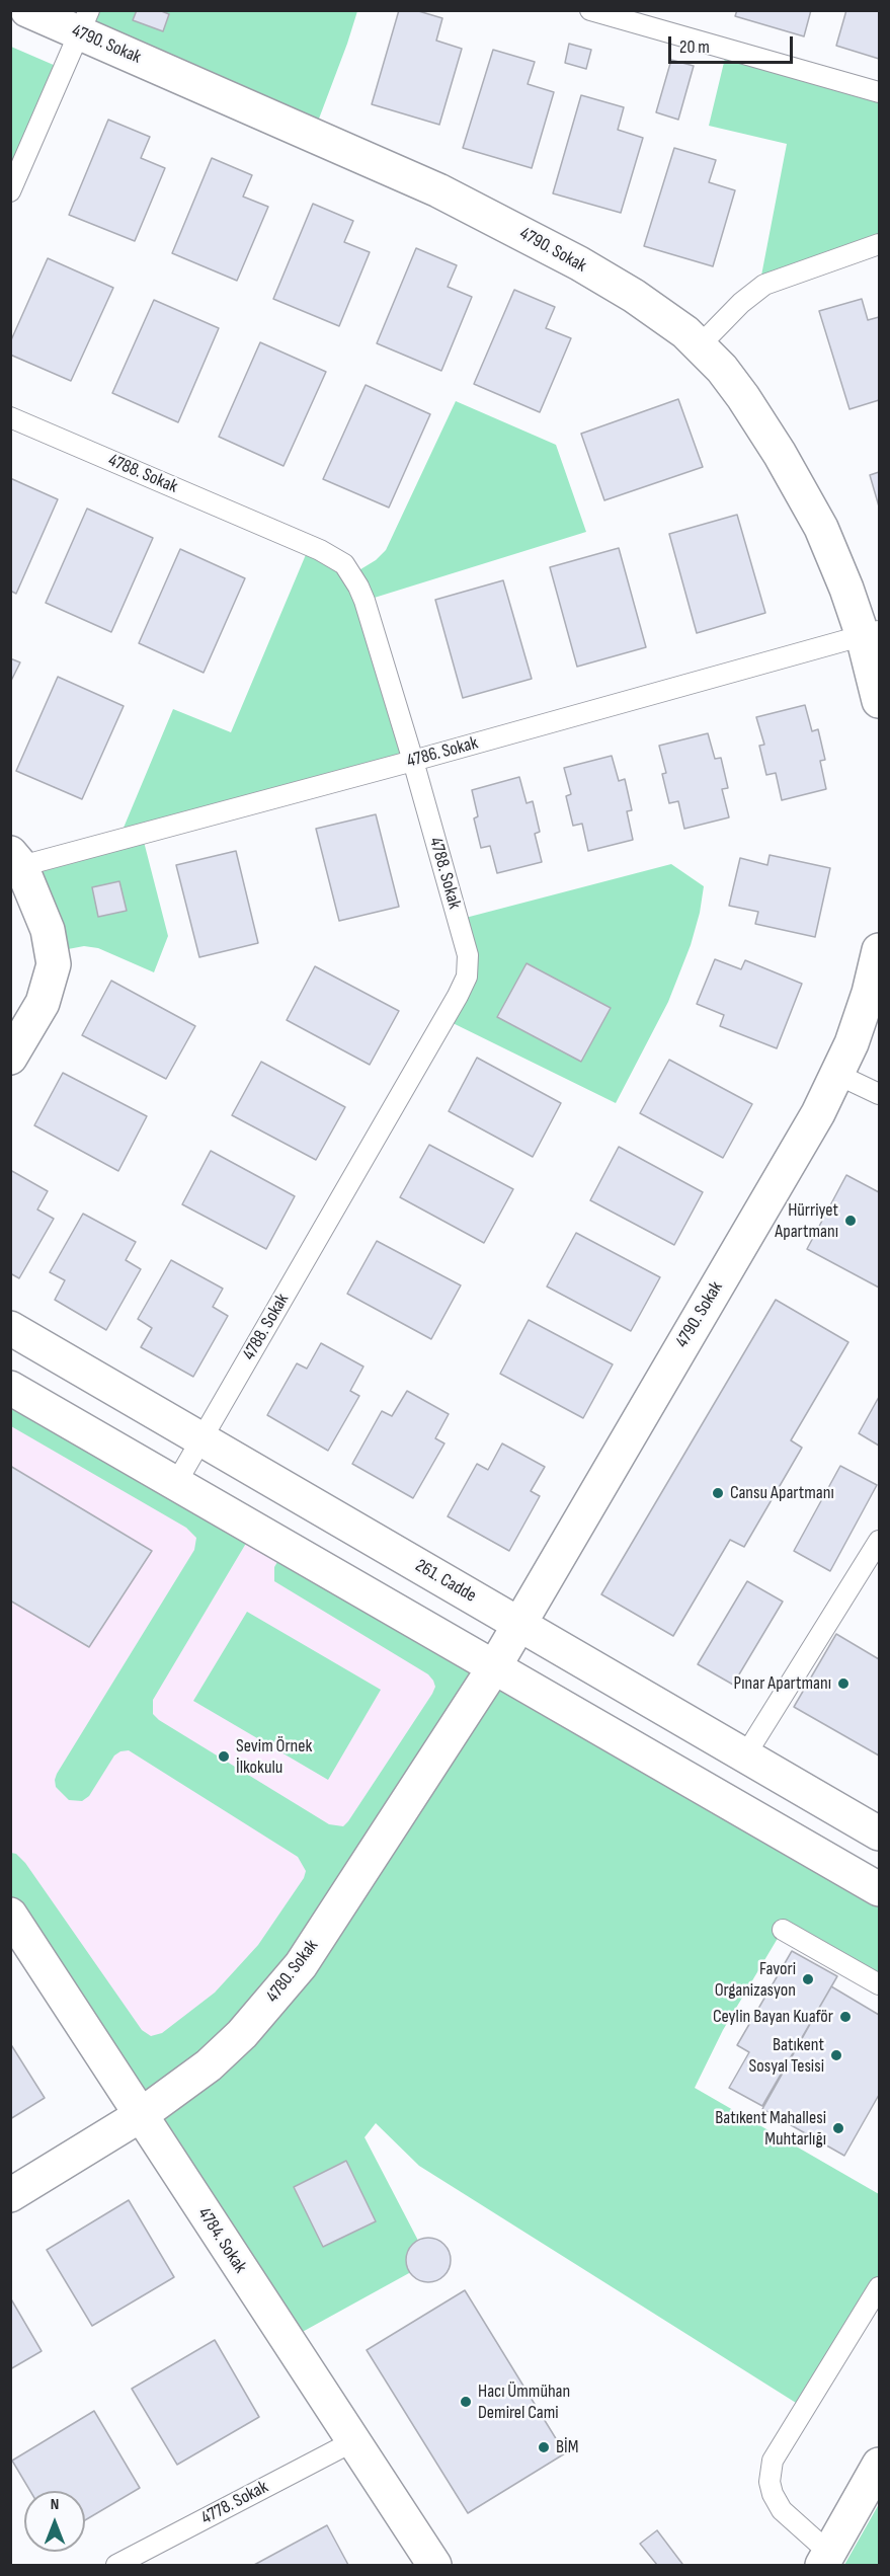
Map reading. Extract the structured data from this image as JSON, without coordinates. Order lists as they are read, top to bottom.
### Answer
{
  "streets": {
    "street": [
      "4790. Sokak",
      "261. Cadde",
      "4780. Sokak",
      "4784. Sokak"
    ],
    "lane": ["4788. Sokak", "4786. Sokak", "4778. Sokak"]
  },
  "crossings": [
    ["4790. Sokak", "4786. Sokak"],
    ["4790. Sokak", "261. Cadde"],
    ["4790. Sokak", "4780. Sokak"],
    ["4788. Sokak", "4786. Sokak"],
    ["4788. Sokak", "261. Cadde"],
    ["4780. Sokak", "4784. Sokak"],
    ["4784. Sokak", "4778. Sokak"]
  ],
  "places": [
    "Hürriyet Apartmanı",
    "Cansu Apartmanı",
    "Pınar Apartmanı",
    "Sevim Örnek İlkokulu",
    "Favori Organizasyon",
    "Ceylin Bayan Kuaför",
    "Batıkent Sosyal Tesisi",
    "Batıkent Mahallesi Muhtarlığı",
    "Hacı Ümmühan Demirel Cami",
    "BİM"
  ],
  "scale_bar": "20 m",
  "north": "top"
}
